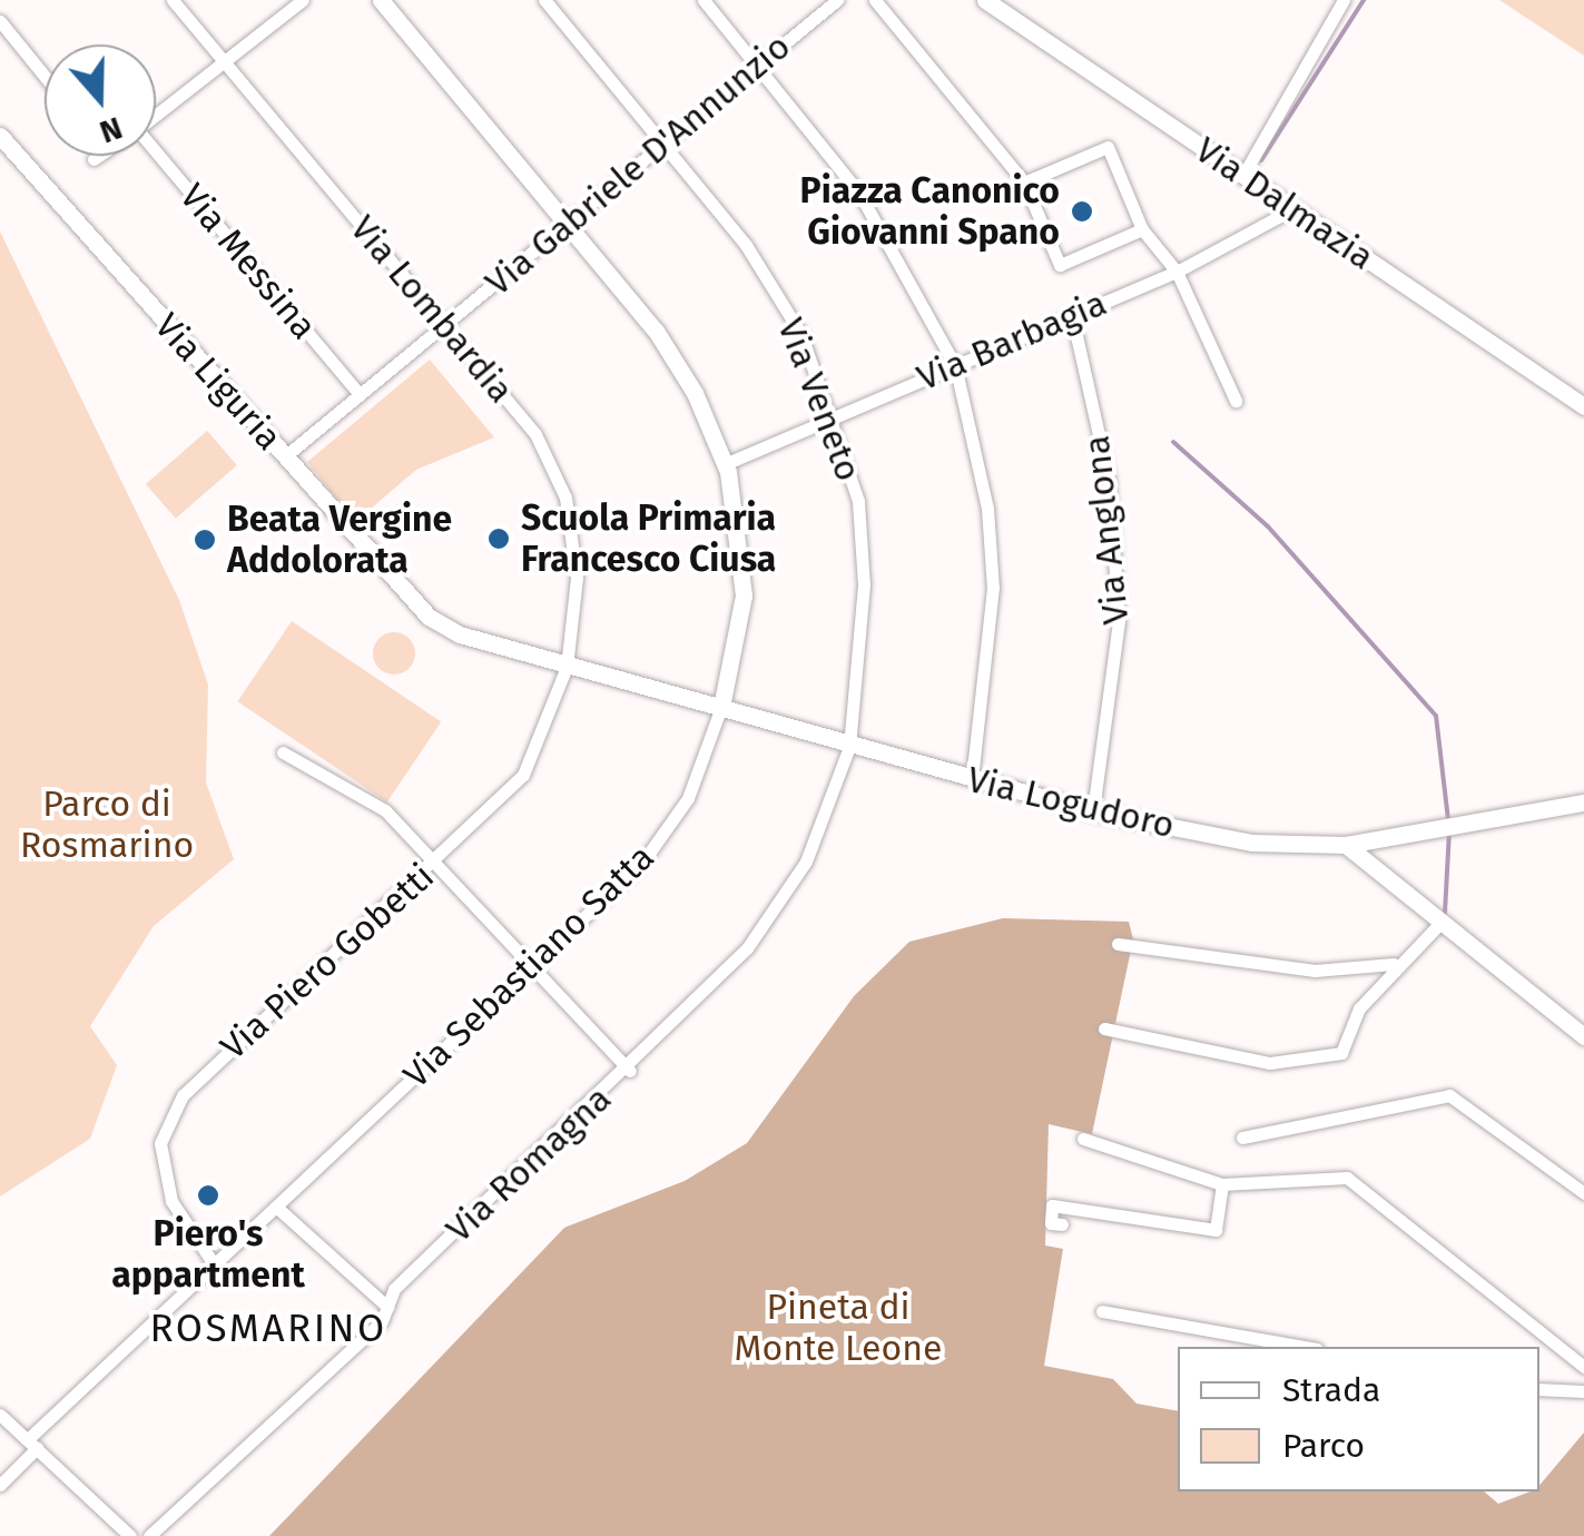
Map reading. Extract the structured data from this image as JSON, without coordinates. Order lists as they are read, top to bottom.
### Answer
{
  "streets": {
    "street": [
      "Via Gabriele D'Annunzio",
      "Via Dalmazia",
      "Via Messina",
      "Via Lombardia",
      "Via Barbagia",
      "Via Liguria",
      "Via Veneto",
      "Via Anglona",
      "Via Logudoro",
      "Via Piero Gobetti",
      "Via Sebastiano Satta",
      "Via Romagna"
    ]
  },
  "crossings": [
    ["Via Gabriele D'Annunzio", "Via Messina"],
    ["Via Gabriele D'Annunzio", "Via Lombardia"],
    ["Via Gabriele D'Annunzio", "Via Liguria"],
    ["Via Gabriele D'Annunzio", "Via Veneto"],
    ["Via Gabriele D'Annunzio", "Via Sebastiano Satta"],
    ["Via Dalmazia", "Via Barbagia"],
    ["Via Lombardia", "Via Liguria"],
    ["Via Lombardia", "Via Logudoro"],
    ["Via Lombardia", "Via Piero Gobetti"],
    ["Via Barbagia", "Via Veneto"],
    ["Via Barbagia", "Via Anglona"],
    ["Via Barbagia", "Via Sebastiano Satta"],
    ["Via Liguria", "Via Logudoro"],
    ["Via Liguria", "Via Piero Gobetti"],
    ["Via Veneto", "Via Logudoro"],
    ["Via Veneto", "Via Romagna"],
    ["Via Anglona", "Via Logudoro"],
    ["Via Logudoro", "Via Piero Gobetti"],
    ["Via Logudoro", "Via Sebastiano Satta"],
    ["Via Logudoro", "Via Romagna"],
    ["Via Piero Gobetti", "Via Sebastiano Satta"]
  ],
  "districts": ["ROSMARINO"],
  "parks": ["Parco di Rosmarino", "Pineta di Monte Leone"],
  "places": [
    "Piazza Canonico Giovanni Spano",
    "Scuola Primaria Francesco Ciusa",
    "Beata Vergine Addolorata",
    "Piero's appartment"
  ],
  "legend": ["Strada", "Parco"],
  "north": "bottom"
}
